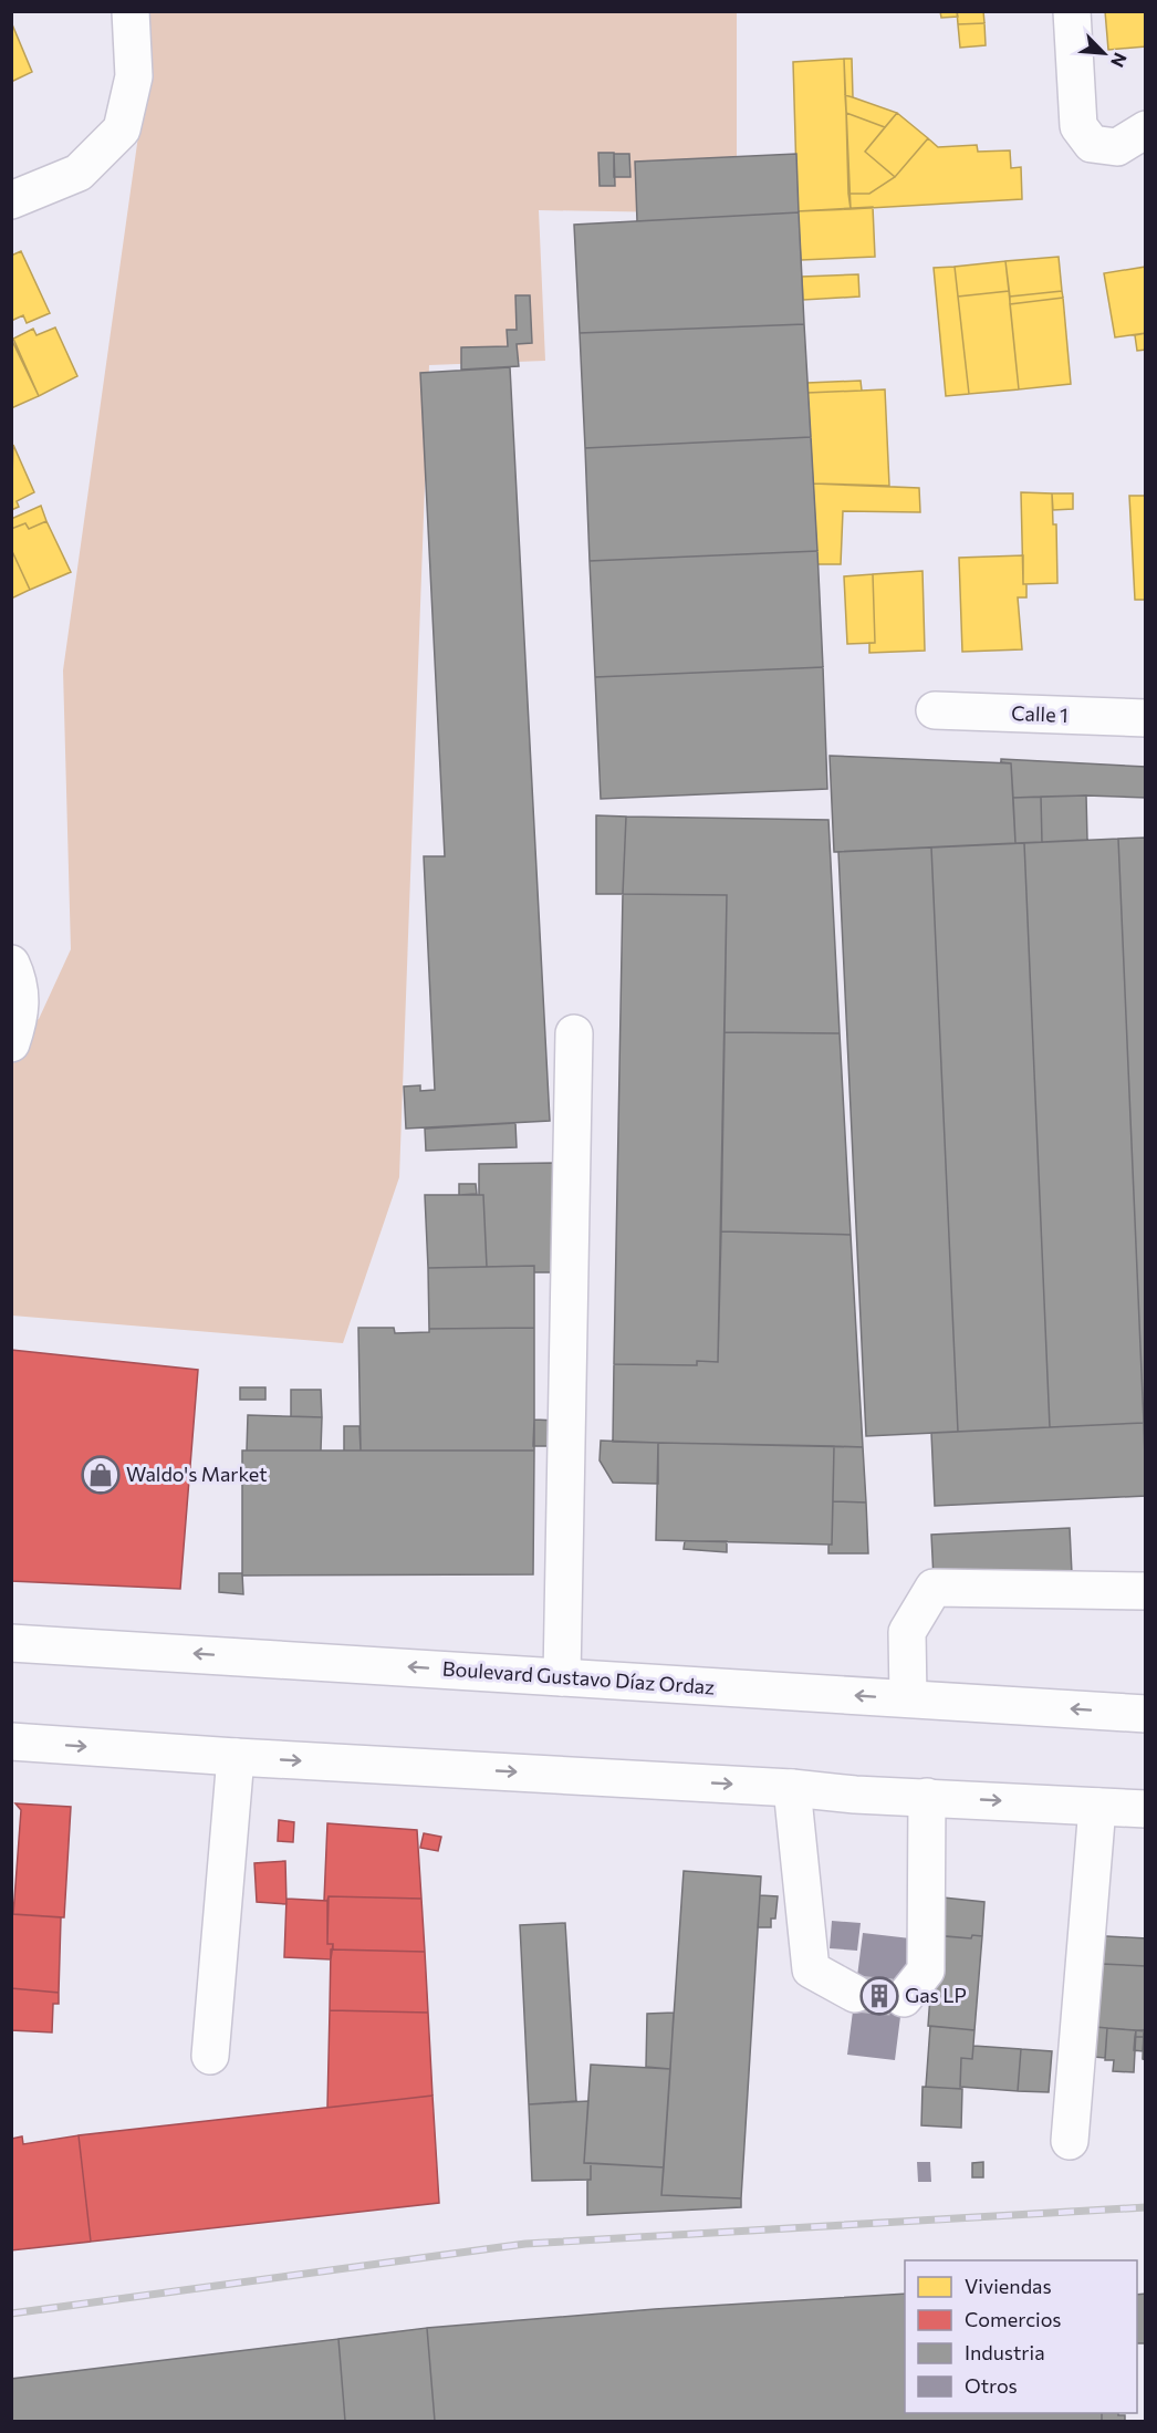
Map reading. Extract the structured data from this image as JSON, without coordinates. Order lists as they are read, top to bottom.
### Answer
{
  "streets": {
    "main road": ["Calle 1", "Boulevard Gustavo Díaz Ordaz"]
  },
  "places": {
    "shop": ["Waldo's Market"],
    "building": ["Gas LP"]
  },
  "legend": [
    "Viviendas",
    "Comercios",
    "Industria",
    "Otros"
  ],
  "north": "bottom right"
}
